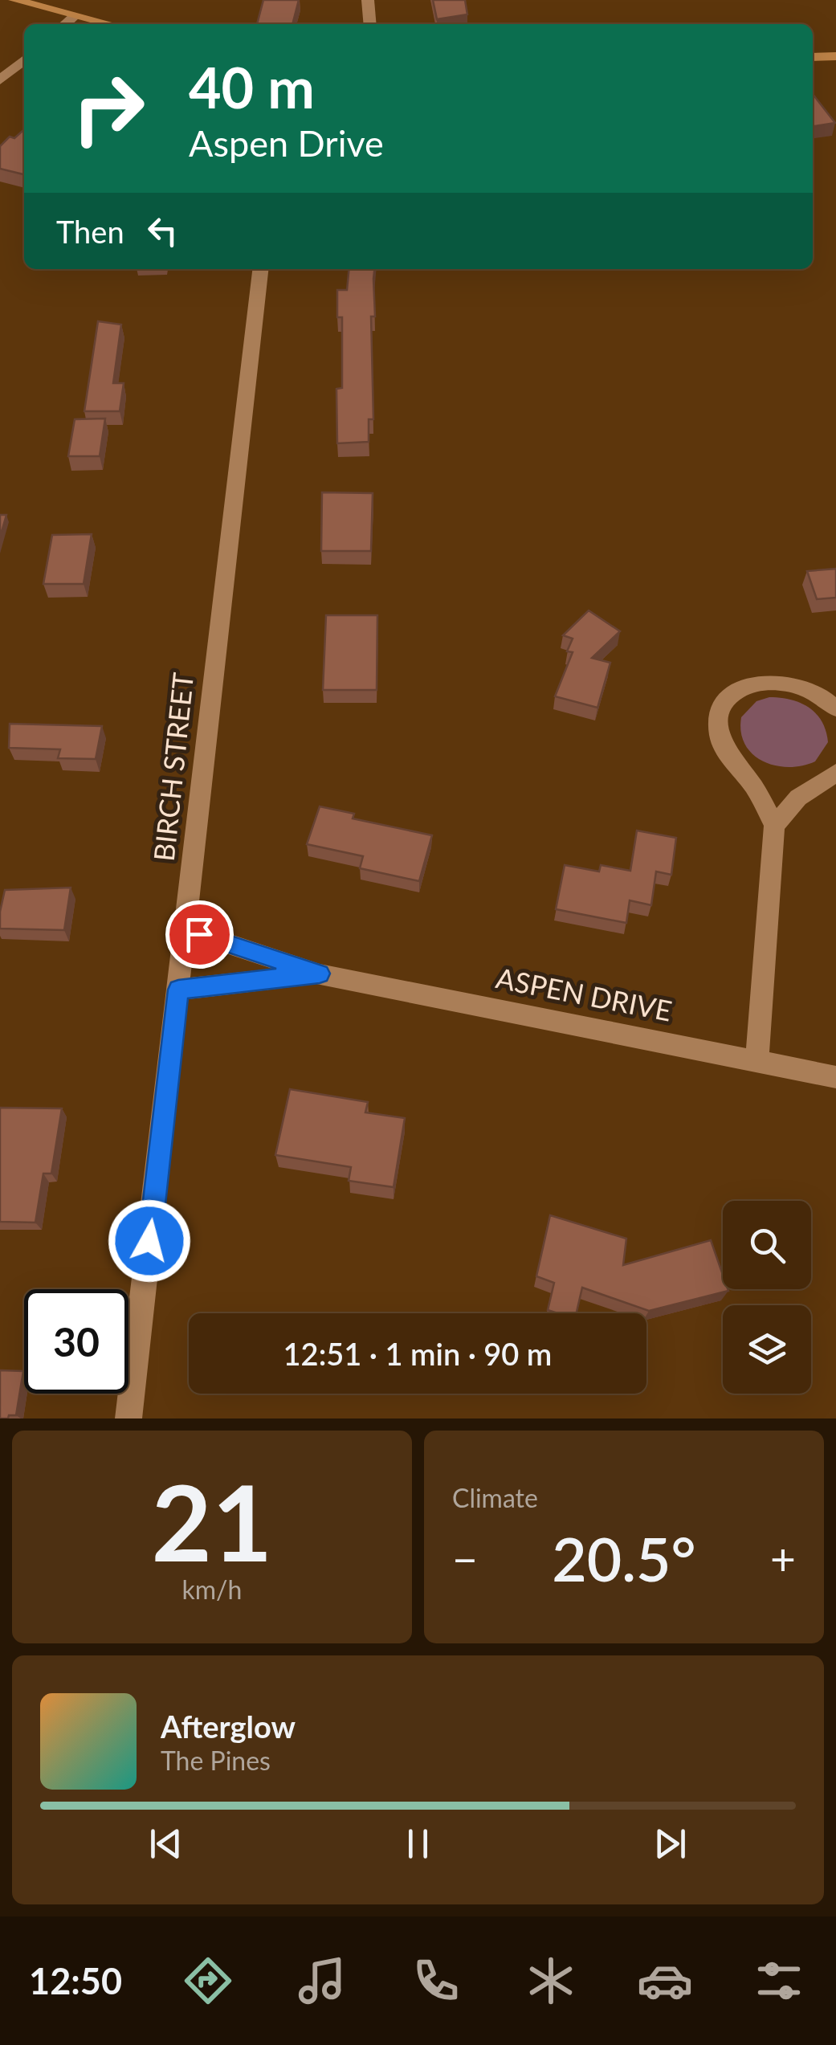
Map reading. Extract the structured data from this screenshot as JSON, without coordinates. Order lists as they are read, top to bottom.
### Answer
{
  "streets": {
    "street": ["BIRCH STREET", "ASPEN DRIVE"]
  },
  "crossings": [
    ["BIRCH STREET", "ASPEN DRIVE"]
  ],
  "page": {
    "turn": ["40 m", "Aspen Drive"],
    "then": "Then",
    "limit": "30",
    "trip": "12:51 · 1 min · 90 m",
    "tile": [
      ["21", "km/h"],
      "Climate"
    ],
    "heat": ["−", "20.5°", "+"],
    "song": ["Afterglow", "The Pines"],
    "tabs": "12:50"
  }
}
